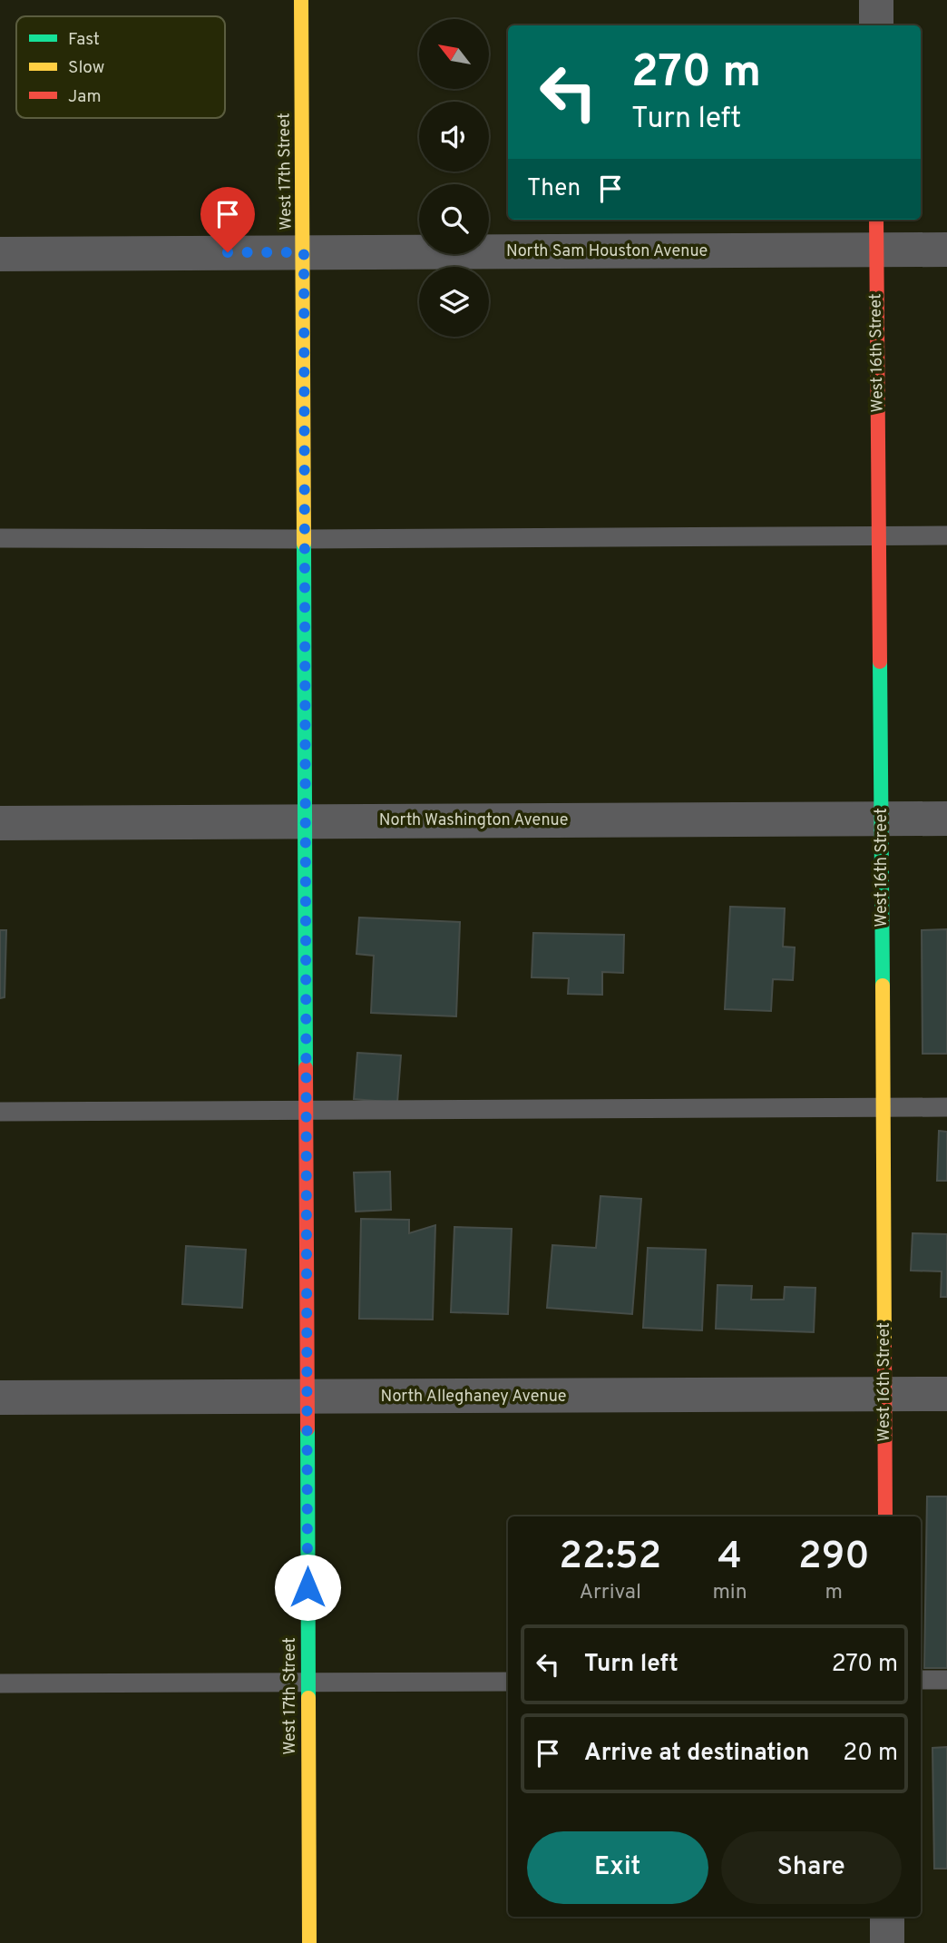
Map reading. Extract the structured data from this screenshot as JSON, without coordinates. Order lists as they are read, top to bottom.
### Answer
{
  "streets": {
    "street": [
      "West 17th Street",
      "North Sam Houston Avenue",
      "West 16th Street",
      "North Washington Avenue",
      "North Alleghaney Avenue"
    ]
  },
  "crossings": [
    ["West 17th Street", "North Sam Houston Avenue"],
    ["West 17th Street", "North Washington Avenue"],
    ["West 17th Street", "North Alleghaney Avenue"],
    ["North Sam Houston Avenue", "West 16th Street"],
    ["West 16th Street", "North Washington Avenue"],
    ["West 16th Street", "North Alleghaney Avenue"]
  ],
  "legend": ["Fast", "Slow", "Jam"],
  "north": "top left",
  "page": {
    "turn": ["270 m", "Turn left"],
    "then": "Then",
    "eta": [
      "22:52",
      "Arrival",
      "4",
      "min",
      "290",
      "m"
    ],
    "list": [
      {
        "name": "Turn left",
        "value": "270 m"
      },
      {
        "name": "Arrive at destination",
        "value": "20 m"
      }
    ],
    "buttons": ["Exit", "Share"]
  }
}
